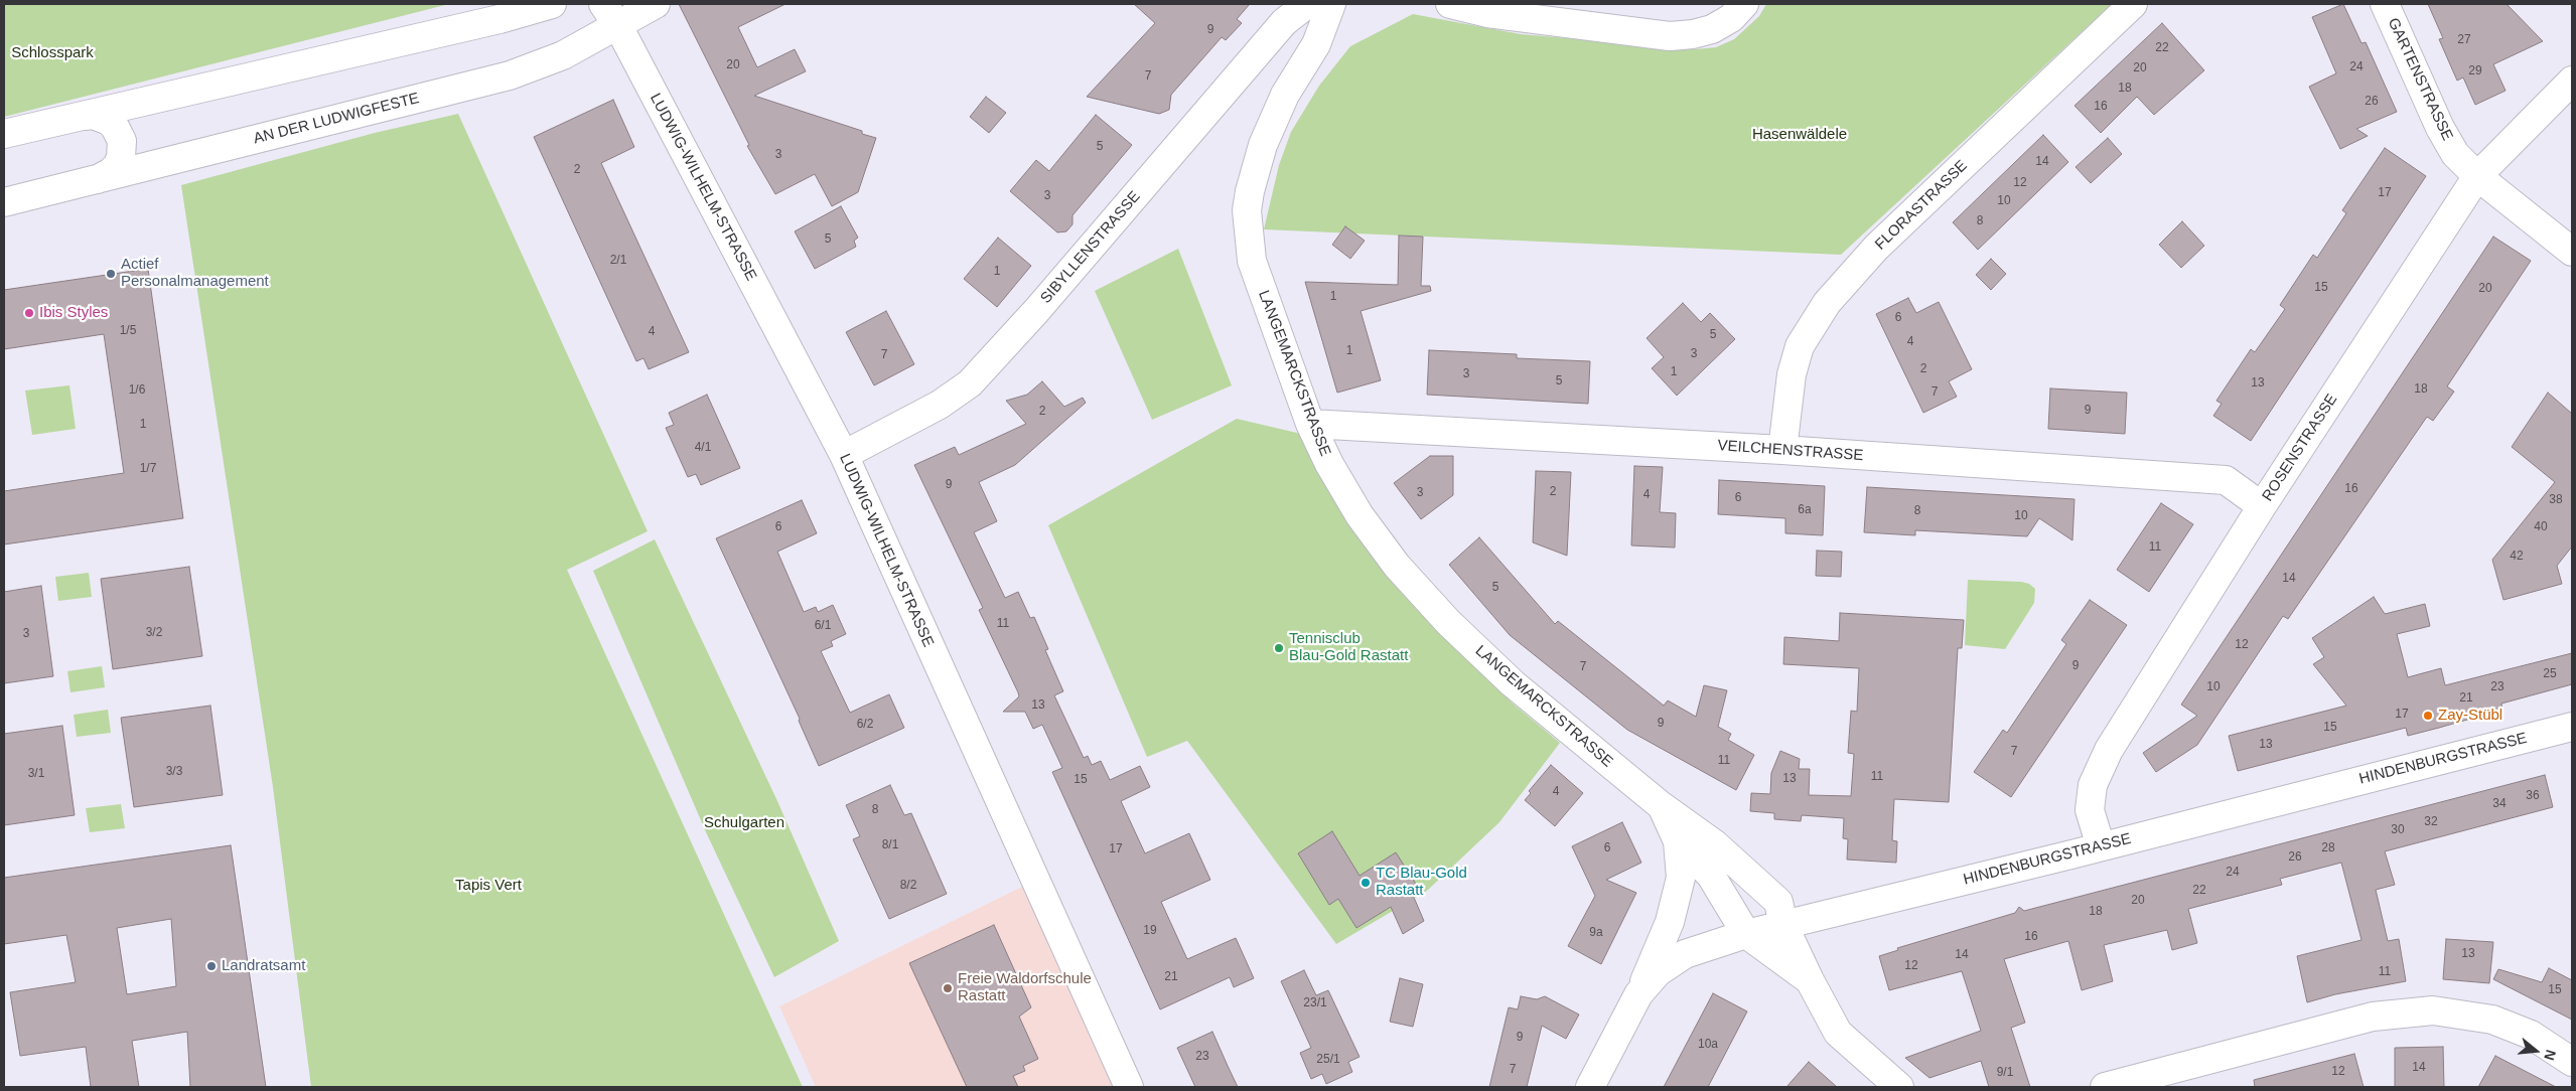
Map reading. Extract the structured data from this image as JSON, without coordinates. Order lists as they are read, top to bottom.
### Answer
{
  "streets": {
    "street": [
      "GARTENSTRASSE",
      "AN DER LUDWIGFESTE",
      "LUDWIG-WILHELM-STRASSE",
      "FLORASTRASSE",
      "SIBYLLENSTRASSE",
      "LANGEMARCKSTRASSE",
      "ROSENSTRASSE",
      "VEILCHENSTRASSE",
      "HINDENBURGSTRASSE"
    ]
  },
  "crossings": [
    ["GARTENSTRASSE", "ROSENSTRASSE"],
    ["AN DER LUDWIGFESTE", "LUDWIG-WILHELM-STRASSE"],
    ["LUDWIG-WILHELM-STRASSE", "SIBYLLENSTRASSE"],
    ["FLORASTRASSE", "VEILCHENSTRASSE"],
    ["LANGEMARCKSTRASSE", "VEILCHENSTRASSE"],
    ["LANGEMARCKSTRASSE", "HINDENBURGSTRASSE"],
    ["ROSENSTRASSE", "VEILCHENSTRASSE"],
    ["ROSENSTRASSE", "HINDENBURGSTRASSE"]
  ],
  "parks": [
    "Schlosspark",
    "Hasenwäldele",
    "Schulgarten",
    "Tapis Vert"
  ],
  "places": [
    "Actief Personalmanagement",
    "Ibis Styles",
    "Tennisclub Blau-Gold Rastatt",
    "Zay-Stübl",
    "TC Blau-Gold Rastatt",
    "Landratsamt",
    "Freie Waldorfschule Rastatt"
  ],
  "house_numbers": [
    "9",
    "27",
    "22",
    "20",
    "24",
    "20",
    "29",
    "7",
    "18",
    "26",
    "16",
    "5",
    "3",
    "14",
    "2",
    "12",
    "17",
    "3",
    "10",
    "8",
    "5",
    "2/1",
    "1",
    "15",
    "20",
    "1",
    "6",
    "1/5",
    "4",
    "5",
    "4",
    "1",
    "3",
    "7",
    "2",
    "1",
    "3",
    "5",
    "13",
    "18",
    "1/6",
    "7",
    "9",
    "2",
    "1",
    "4/1",
    "1/7",
    "9",
    "16",
    "2",
    "3",
    "4",
    "6",
    "38",
    "6a",
    "8",
    "10",
    "6",
    "40",
    "11",
    "42",
    "14",
    "5",
    "11",
    "6/1",
    "3/2",
    "3",
    "12",
    "9",
    "7",
    "25",
    "10",
    "23",
    "21",
    "13",
    "17",
    "9",
    "6/2",
    "15",
    "13",
    "7",
    "11",
    "3/3",
    "3/1",
    "11",
    "13",
    "15",
    "4",
    "36",
    "34",
    "8",
    "32",
    "30",
    "8/1",
    "6",
    "28",
    "17",
    "26",
    "24",
    "8/2",
    "22",
    "20",
    "18",
    "19",
    "9a",
    "16",
    "13",
    "14",
    "12",
    "11",
    "21",
    "15",
    "23/1",
    "9",
    "10a",
    "23",
    "25/1",
    "14",
    "7",
    "12",
    "9/1"
  ],
  "north": "right"
}
